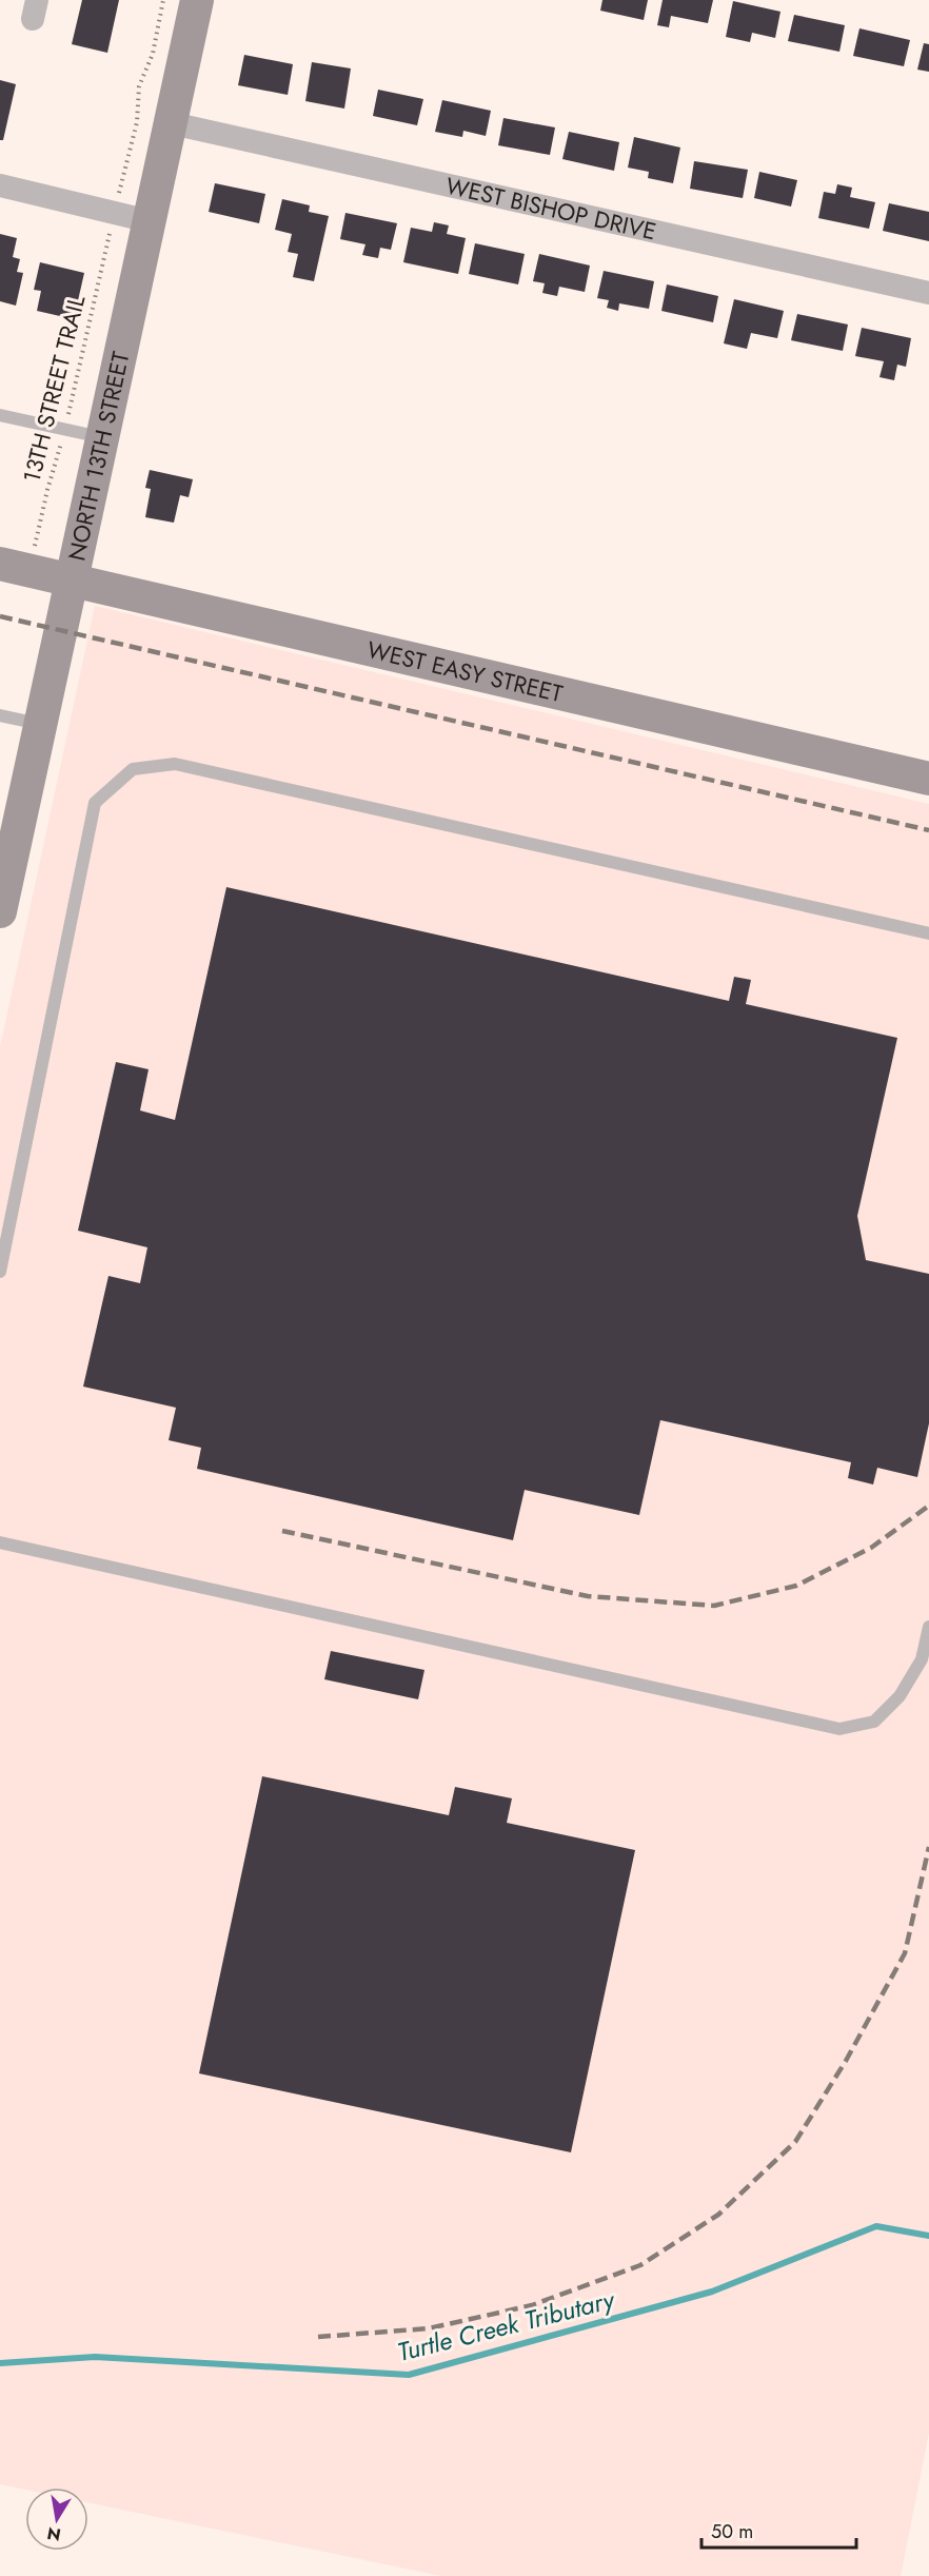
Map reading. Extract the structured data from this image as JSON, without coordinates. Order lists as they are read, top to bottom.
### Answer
{
  "streets": {
    "street": ["WEST BISHOP DRIVE", "NORTH 13TH STREET", "WEST EASY STREET"],
    "path": ["13TH STREET TRAIL"]
  },
  "crossings": [
    ["WEST BISHOP DRIVE", "NORTH 13TH STREET"],
    ["NORTH 13TH STREET", "WEST EASY STREET"]
  ],
  "water": ["Turtle Creek Tributary"],
  "scale_bar": "50 m",
  "north": "bottom"
}
